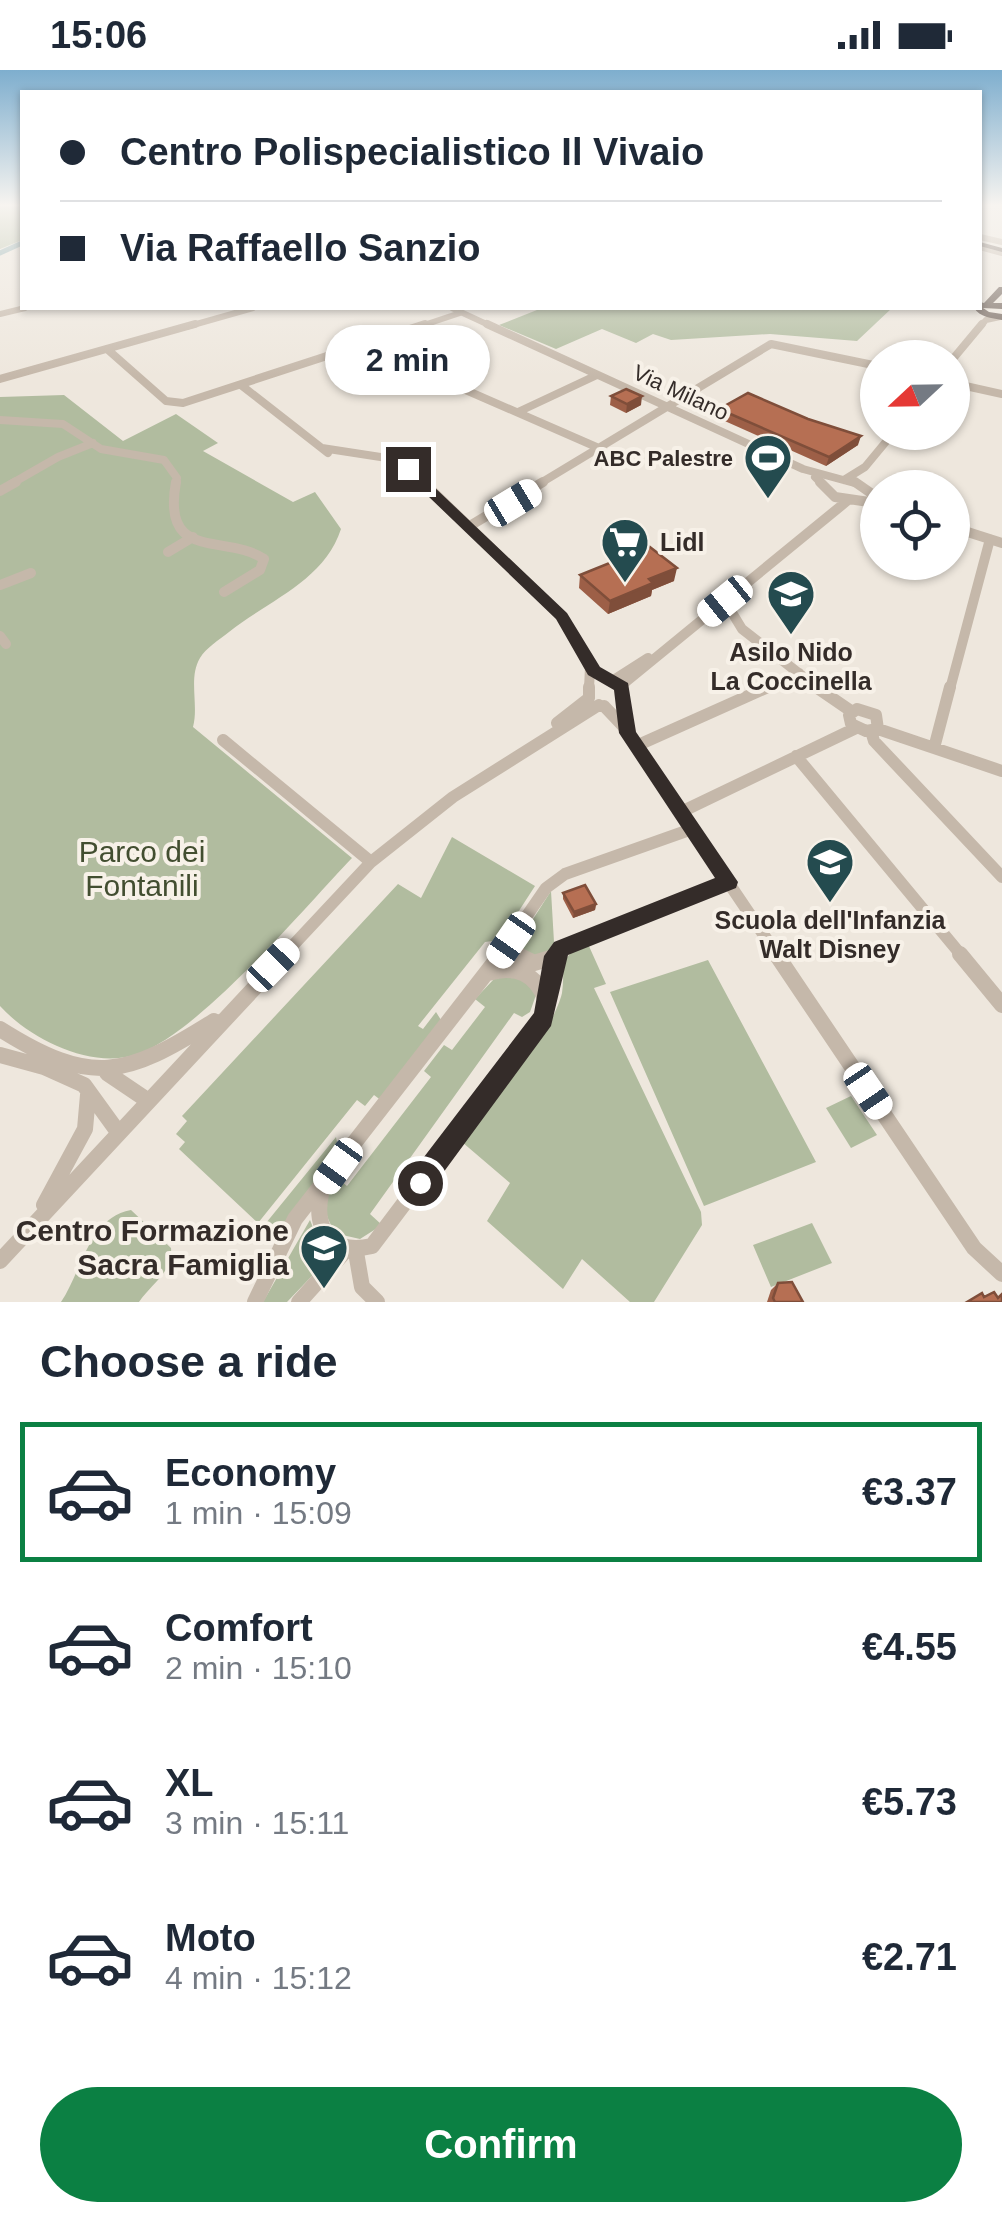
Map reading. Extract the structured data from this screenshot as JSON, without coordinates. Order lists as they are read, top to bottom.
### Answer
{
  "streets": {
    "street": ["Via Milano"]
  },
  "parks": ["Parco dei Fontanili"],
  "places": {
    "sports": ["ABC Palestre"],
    "supermarket": ["Lidl"],
    "school or university": ["Asilo Nido La Coccinella", "Scuola dell'Infanzia Walt Disney", "Centro Formazione Sacra Famiglia"]
  },
  "north": "left",
  "page": {
    "status": "15:06",
    "banner": ["Centro Polispecialistico Il Vivaio", "Via Raffaello Sanzio"],
    "bubble": "2 min",
    "heading": "Choose a ride",
    "list": [
      {
        "name": "Economy",
        "note": "1 min · 15:09",
        "value": "€3.37"
      },
      {
        "name": "Comfort",
        "note": "2 min · 15:10",
        "value": "€4.55"
      },
      {
        "name": "XL",
        "note": "3 min · 15:11",
        "value": "€5.73"
      },
      {
        "name": "Moto",
        "note": "4 min · 15:12",
        "value": "€2.71"
      }
    ],
    "buttons": "Confirm"
  }
}
